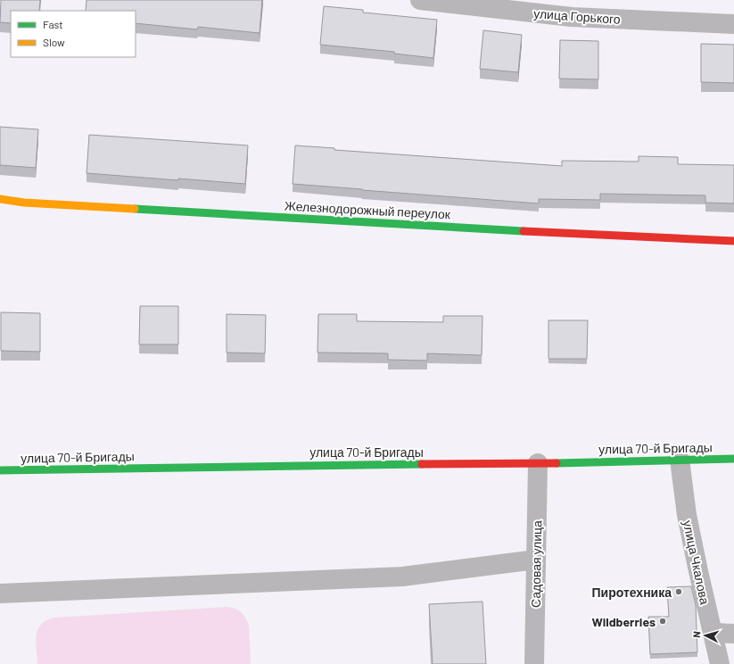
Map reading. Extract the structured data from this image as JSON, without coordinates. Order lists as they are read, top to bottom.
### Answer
{
  "streets": {
    "main road": ["Железнодорожный переулок", "улица 70-й Бригады"],
    "street": ["улица Горького", "улица Чкалова", "Садовая улица"]
  },
  "crossings": [
    ["улица 70-й Бригады", "улица Чкалова"],
    ["улица 70-й Бригады", "Садовая улица"]
  ],
  "places": ["Пиротехника", "Wildberries"],
  "legend": ["Fast", "Slow"],
  "north": "left"
}
